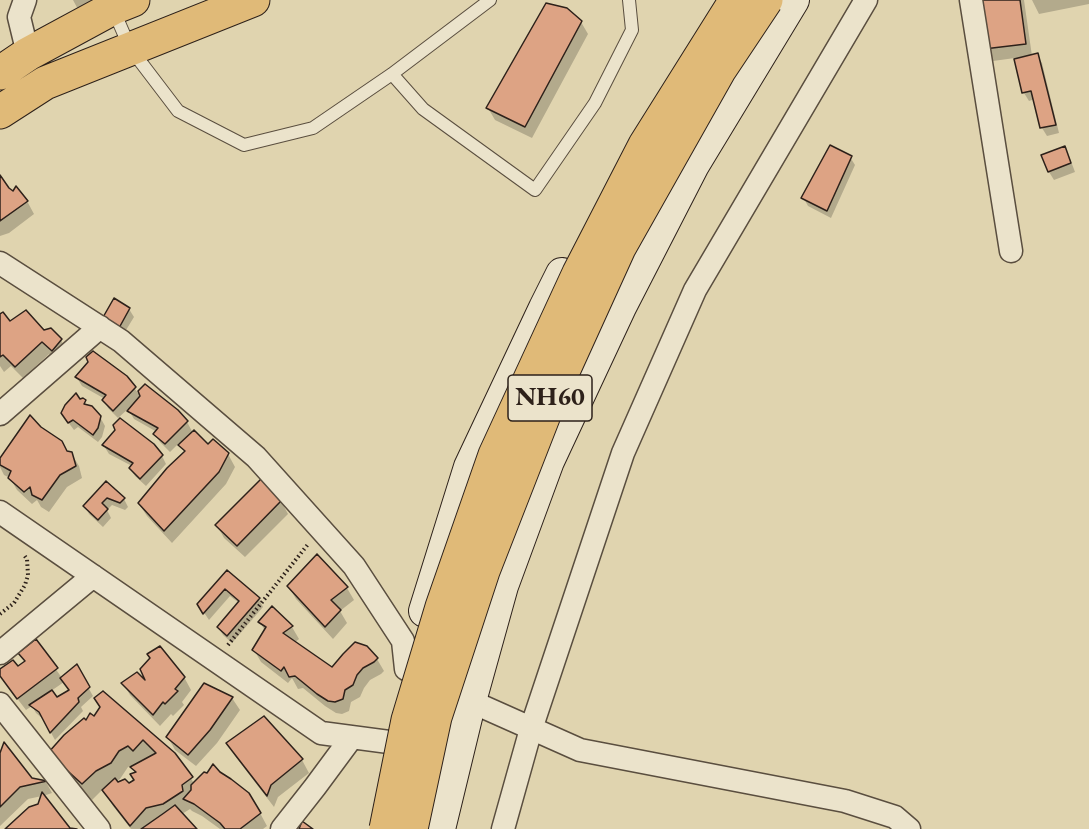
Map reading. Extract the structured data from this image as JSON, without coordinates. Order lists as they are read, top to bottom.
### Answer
{
  "streets": {
    "main road": ["NH60"]
  }
}
